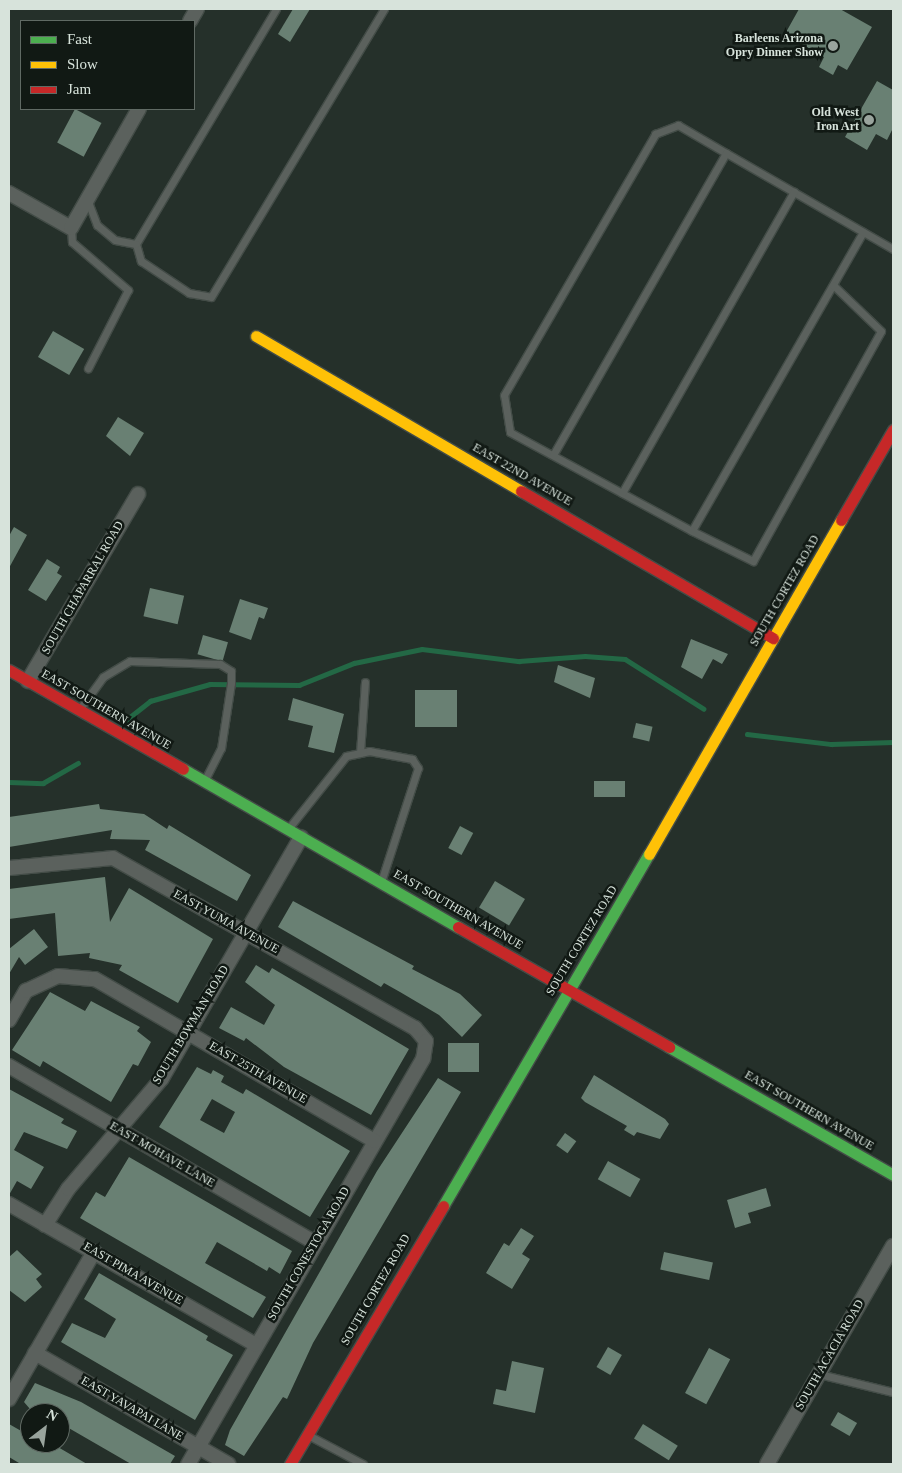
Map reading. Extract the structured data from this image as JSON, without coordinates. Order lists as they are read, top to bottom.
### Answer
{
  "streets": {
    "street": [
      "EAST 22ND AVENUE",
      "SOUTH CHAPARRAL ROAD",
      "SOUTH CORTEZ ROAD",
      "EAST SOUTHERN AVENUE",
      "EAST YUMA AVENUE",
      "SOUTH BOWMAN ROAD",
      "EAST 25TH AVENUE",
      "EAST MOHAVE LANE",
      "SOUTH CONESTOGA ROAD",
      "EAST PIMA AVENUE",
      "SOUTH ACACIA ROAD",
      "EAST YAVAPAI LANE"
    ]
  },
  "crossings": [
    ["EAST 22ND AVENUE", "SOUTH CORTEZ ROAD"],
    ["SOUTH CHAPARRAL ROAD", "EAST SOUTHERN AVENUE"],
    ["SOUTH CORTEZ ROAD", "EAST SOUTHERN AVENUE"],
    ["EAST SOUTHERN AVENUE", "SOUTH BOWMAN ROAD"],
    ["EAST YUMA AVENUE", "SOUTH BOWMAN ROAD"],
    ["EAST YUMA AVENUE", "SOUTH CONESTOGA ROAD"],
    ["SOUTH BOWMAN ROAD", "EAST 25TH AVENUE"],
    ["SOUTH BOWMAN ROAD", "EAST MOHAVE LANE"],
    ["SOUTH BOWMAN ROAD", "EAST PIMA AVENUE"],
    ["EAST 25TH AVENUE", "SOUTH CONESTOGA ROAD"],
    ["EAST MOHAVE LANE", "SOUTH CONESTOGA ROAD"],
    ["SOUTH CONESTOGA ROAD", "EAST PIMA AVENUE"],
    ["SOUTH CONESTOGA ROAD", "EAST YAVAPAI LANE"]
  ],
  "places": ["Barleens Arizona Opry Dinner Show", "Old West Iron Art"],
  "legend": ["Fast", "Slow", "Jam"],
  "north": "top right"
}
